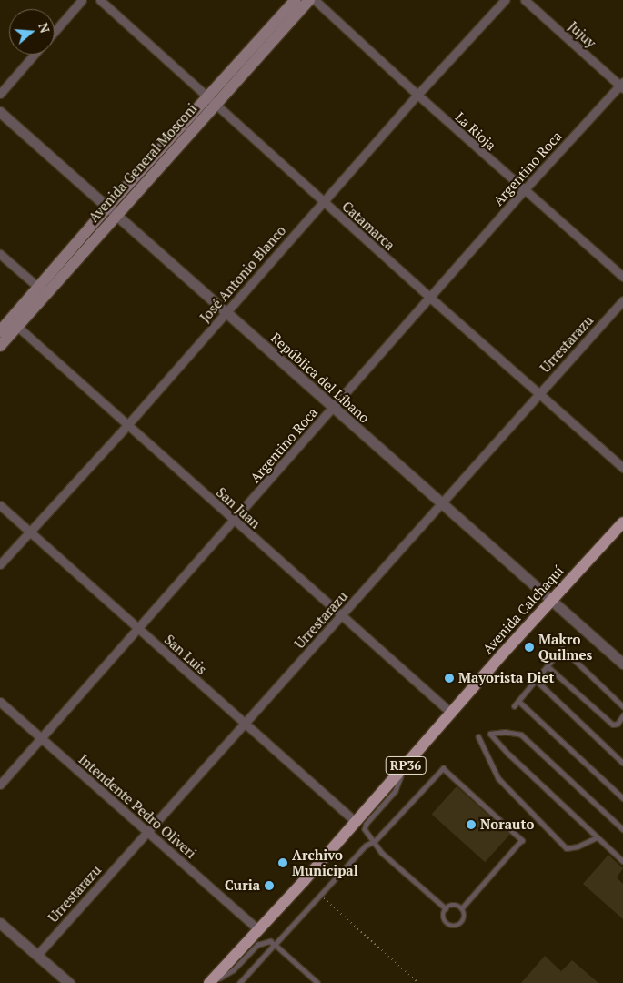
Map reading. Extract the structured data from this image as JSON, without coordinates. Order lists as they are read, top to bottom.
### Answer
{
  "streets": {
    "main road": ["Avenida General Mosconi", "Avenida Calchaquí", "RP36"],
    "street": [
      "Jujuy",
      "La Rioja",
      "Argentino Roca",
      "Catamarca",
      "José Antonio Blanco",
      "Urrestarazu",
      "República del Líbano",
      "San Juan",
      "San Luis",
      "Intendente Pedro Oliveri"
    ]
  },
  "crossings": [
    ["Jujuy", "Argentino Roca"],
    ["La Rioja", "Argentino Roca"],
    ["La Rioja", "José Antonio Blanco"],
    ["Avenida General Mosconi", "Catamarca"],
    ["Avenida General Mosconi", "República del Líbano"],
    ["Avenida General Mosconi", "San Juan"],
    ["Argentino Roca", "Catamarca"],
    ["Argentino Roca", "República del Líbano"],
    ["Argentino Roca", "San Juan"],
    ["Argentino Roca", "San Luis"],
    ["Argentino Roca", "Intendente Pedro Oliveri"],
    ["Catamarca", "José Antonio Blanco"],
    ["Catamarca", "Urrestarazu"],
    ["José Antonio Blanco", "República del Líbano"],
    ["José Antonio Blanco", "San Juan"],
    ["José Antonio Blanco", "San Luis"],
    ["Urrestarazu", "República del Líbano"],
    ["Urrestarazu", "San Juan"],
    ["Urrestarazu", "San Luis"],
    ["Urrestarazu", "Intendente Pedro Oliveri"],
    ["República del Líbano", "Avenida Calchaquí"],
    ["San Juan", "Avenida Calchaquí"],
    ["Avenida Calchaquí", "San Luis"],
    ["Avenida Calchaquí", "Intendente Pedro Oliveri"]
  ],
  "places": [
    "Makro Quilmes",
    "Mayorista Diet",
    "Norauto",
    "Archivo Municipal",
    "Curia"
  ],
  "north": "right"
}
